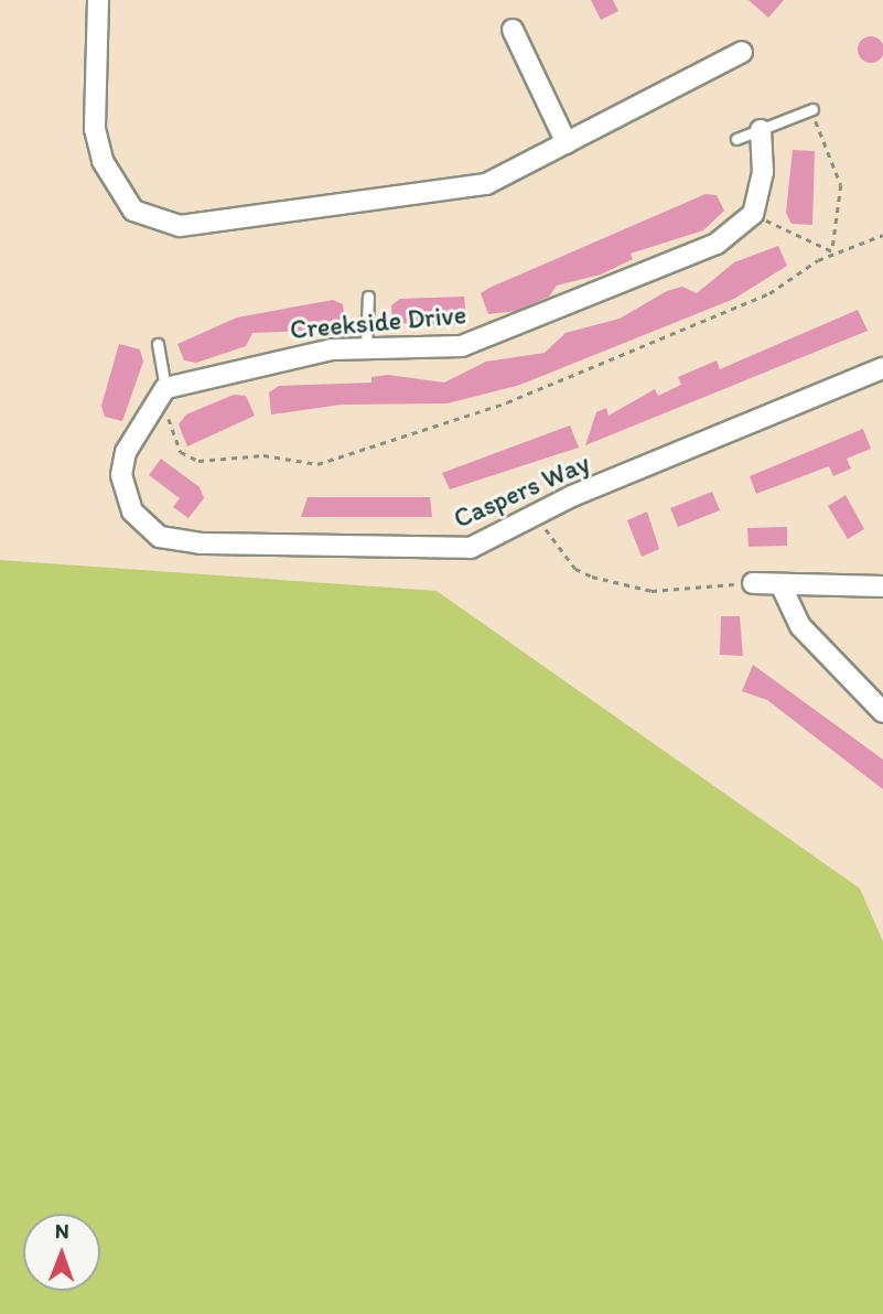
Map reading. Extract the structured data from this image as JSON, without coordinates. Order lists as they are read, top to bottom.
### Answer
{
  "streets": {
    "street": ["Creekside Drive", "Caspers Way"]
  },
  "crossings": [
    ["Creekside Drive", "Caspers Way"]
  ],
  "north": "top"
}
